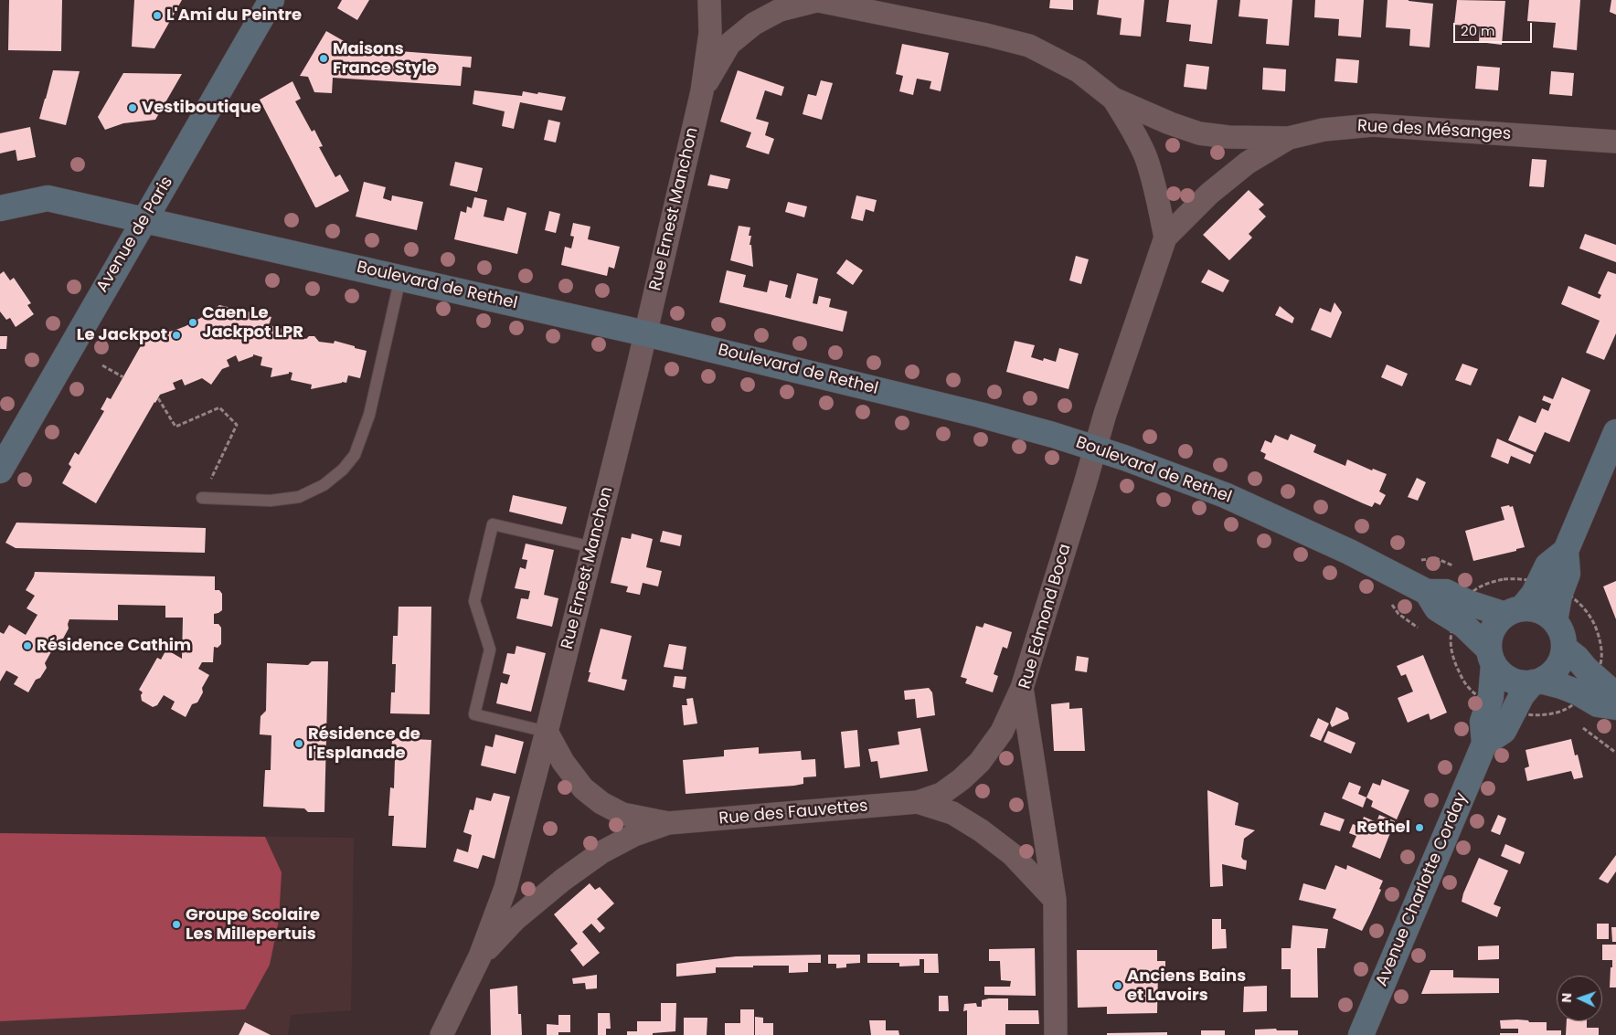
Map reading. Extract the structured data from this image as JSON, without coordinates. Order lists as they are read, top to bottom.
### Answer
{
  "streets": {
    "main road": ["Avenue de Paris", "Boulevard de Rethel", "Avenue Charlotte Corday"],
    "street": [
      "Rue des Mésanges",
      "Rue Ernest Manchon",
      "Rue Edmond Boca",
      "Rue des Fauvettes"
    ]
  },
  "crossings": [
    ["Rue des Mésanges", "Rue Ernest Manchon"],
    ["Rue des Mésanges", "Rue Edmond Boca"],
    ["Rue Ernest Manchon", "Boulevard de Rethel"],
    ["Rue Ernest Manchon", "Rue des Fauvettes"],
    ["Avenue de Paris", "Boulevard de Rethel"],
    ["Boulevard de Rethel", "Rue Edmond Boca"],
    ["Boulevard de Rethel", "Avenue Charlotte Corday"],
    ["Rue Edmond Boca", "Rue des Fauvettes"]
  ],
  "places": [
    "L'Ami du Peintre",
    "Maisons France Style",
    "Vestiboutique",
    "Caen Le Jackpot LPR",
    "Le Jackpot",
    "Résidence Cathim",
    "Résidence de l'Esplanade",
    "Rethel",
    "Groupe Scolaire Les Millepertuis",
    "Anciens Bains et Lavoirs"
  ],
  "scale_bar": "20 m",
  "north": "left"
}
